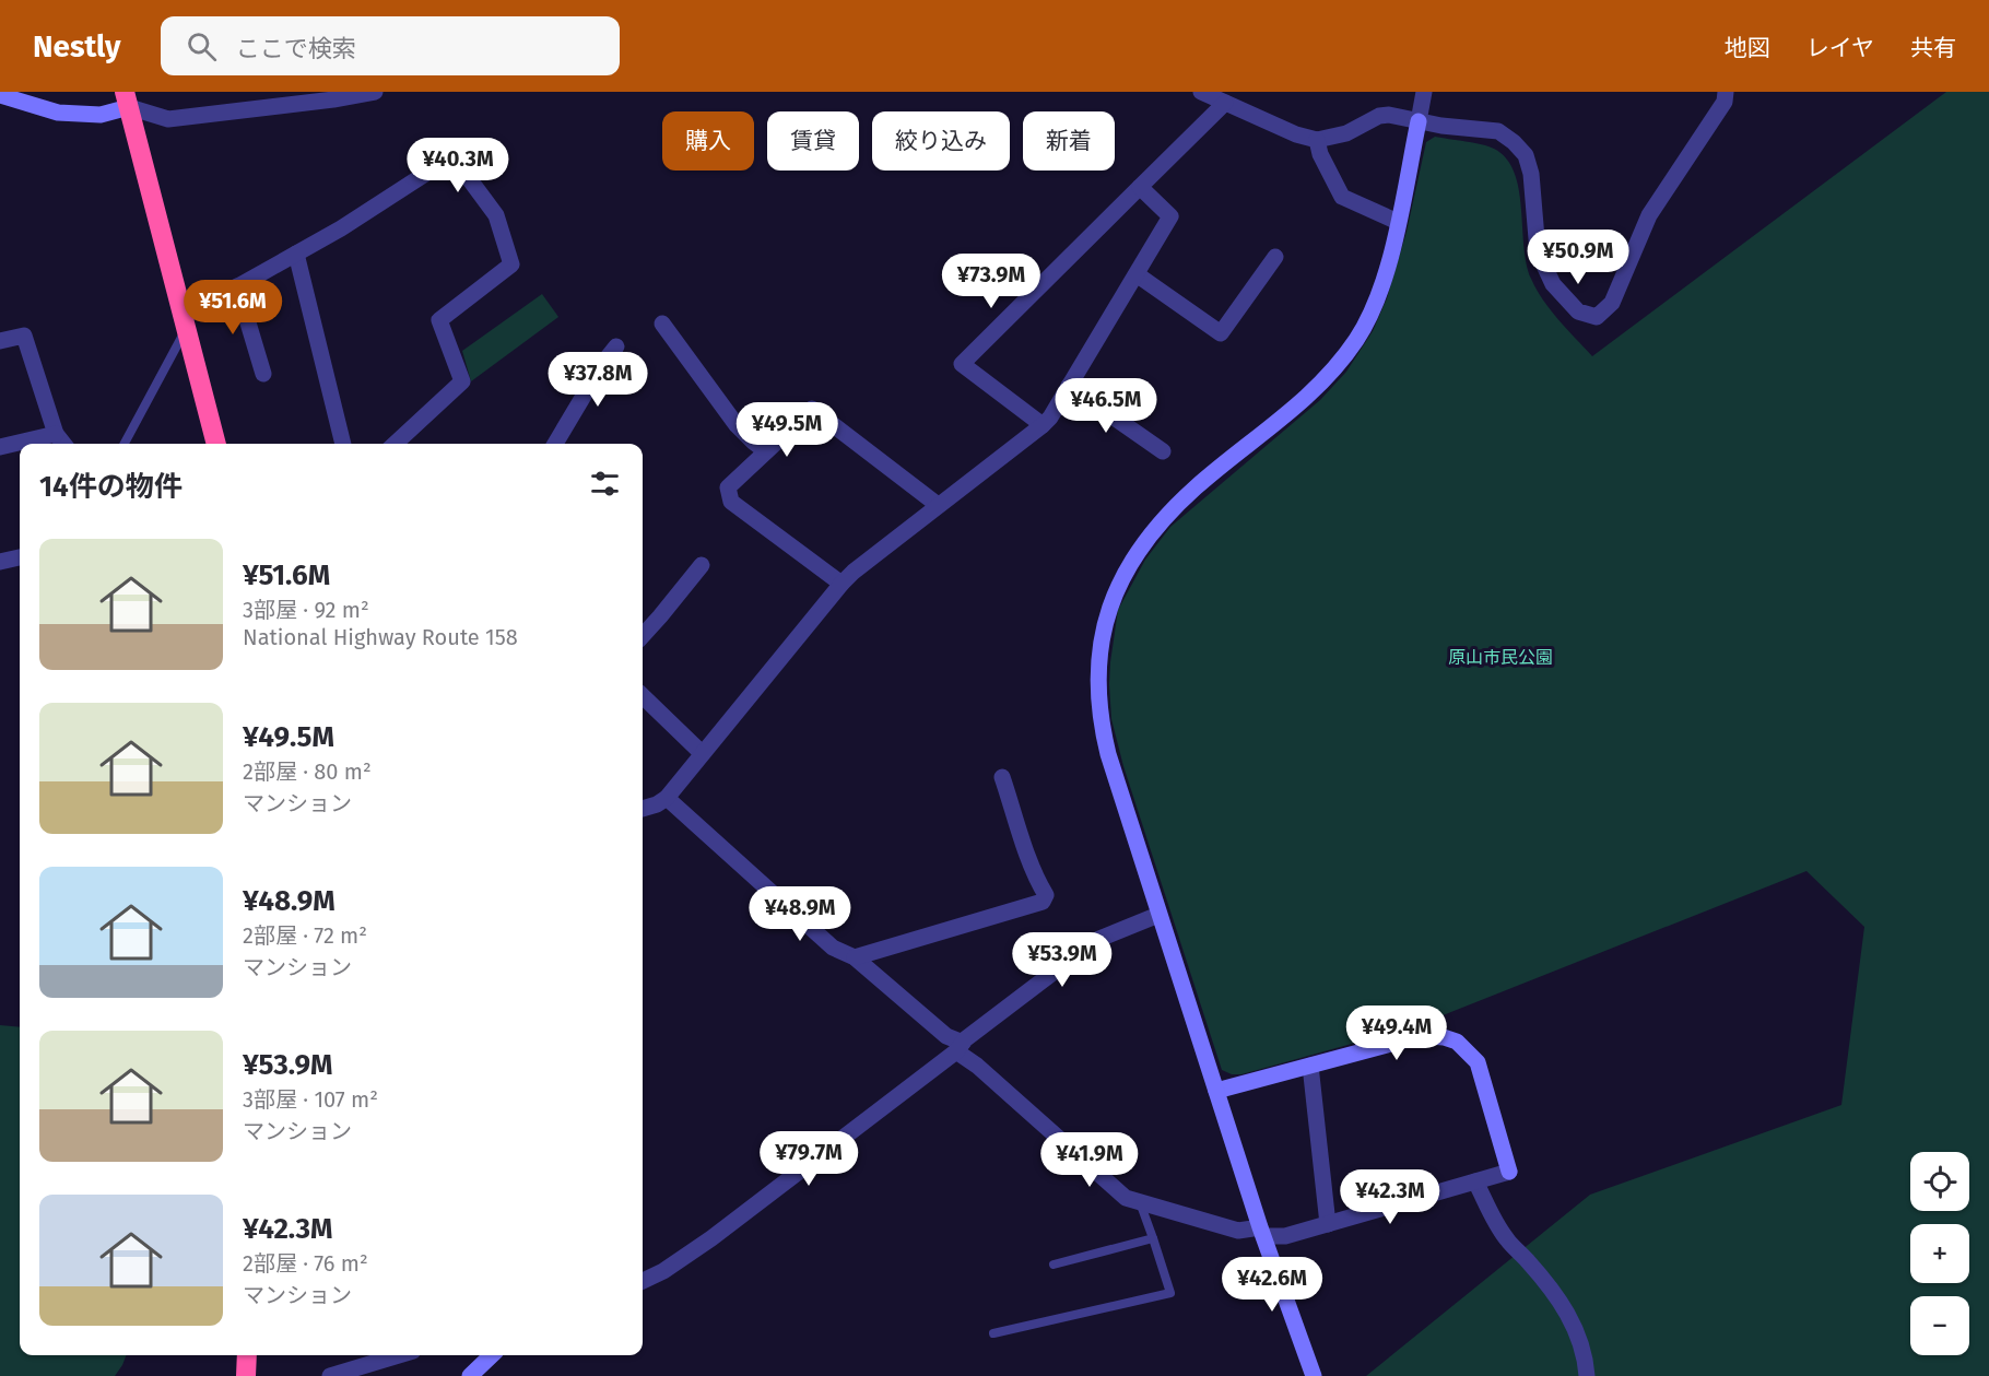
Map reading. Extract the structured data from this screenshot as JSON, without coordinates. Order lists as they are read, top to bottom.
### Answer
{
  "parks": ["原山市民公園"],
  "page": {
    "header": "Nestly",
    "search": "ここで検索",
    "nav": ["地図", "レイヤ", "共有"],
    "chip": [
      "購入",
      "賃貸",
      "絞り込み",
      "新着"
    ],
    "price": [
      "¥40.3M",
      "¥50.9M",
      "¥73.9M",
      "¥51.6M",
      "¥37.8M",
      "¥46.5M",
      "¥49.5M",
      "¥48.9M",
      "¥53.9M",
      "¥49.4M",
      "¥79.7M",
      "¥41.9M",
      "¥42.3M",
      "¥42.6M"
    ],
    "heading": "14件の物件",
    "list": [
      {
        "name": "¥51.6M",
        "note": "3部屋 · 92 m² · National Highway Route 158"
      },
      {
        "name": "¥49.5M",
        "note": "2部屋 · 80 m² · マンション"
      },
      {
        "name": "¥48.9M",
        "note": "2部屋 · 72 m² · マンション"
      },
      {
        "name": "¥53.9M",
        "note": "3部屋 · 107 m² · マンション"
      },
      {
        "name": "¥42.3M",
        "note": "2部屋 · 76 m² · マンション"
      }
    ],
    "map_buttons": ["+", "−"]
  }
}
